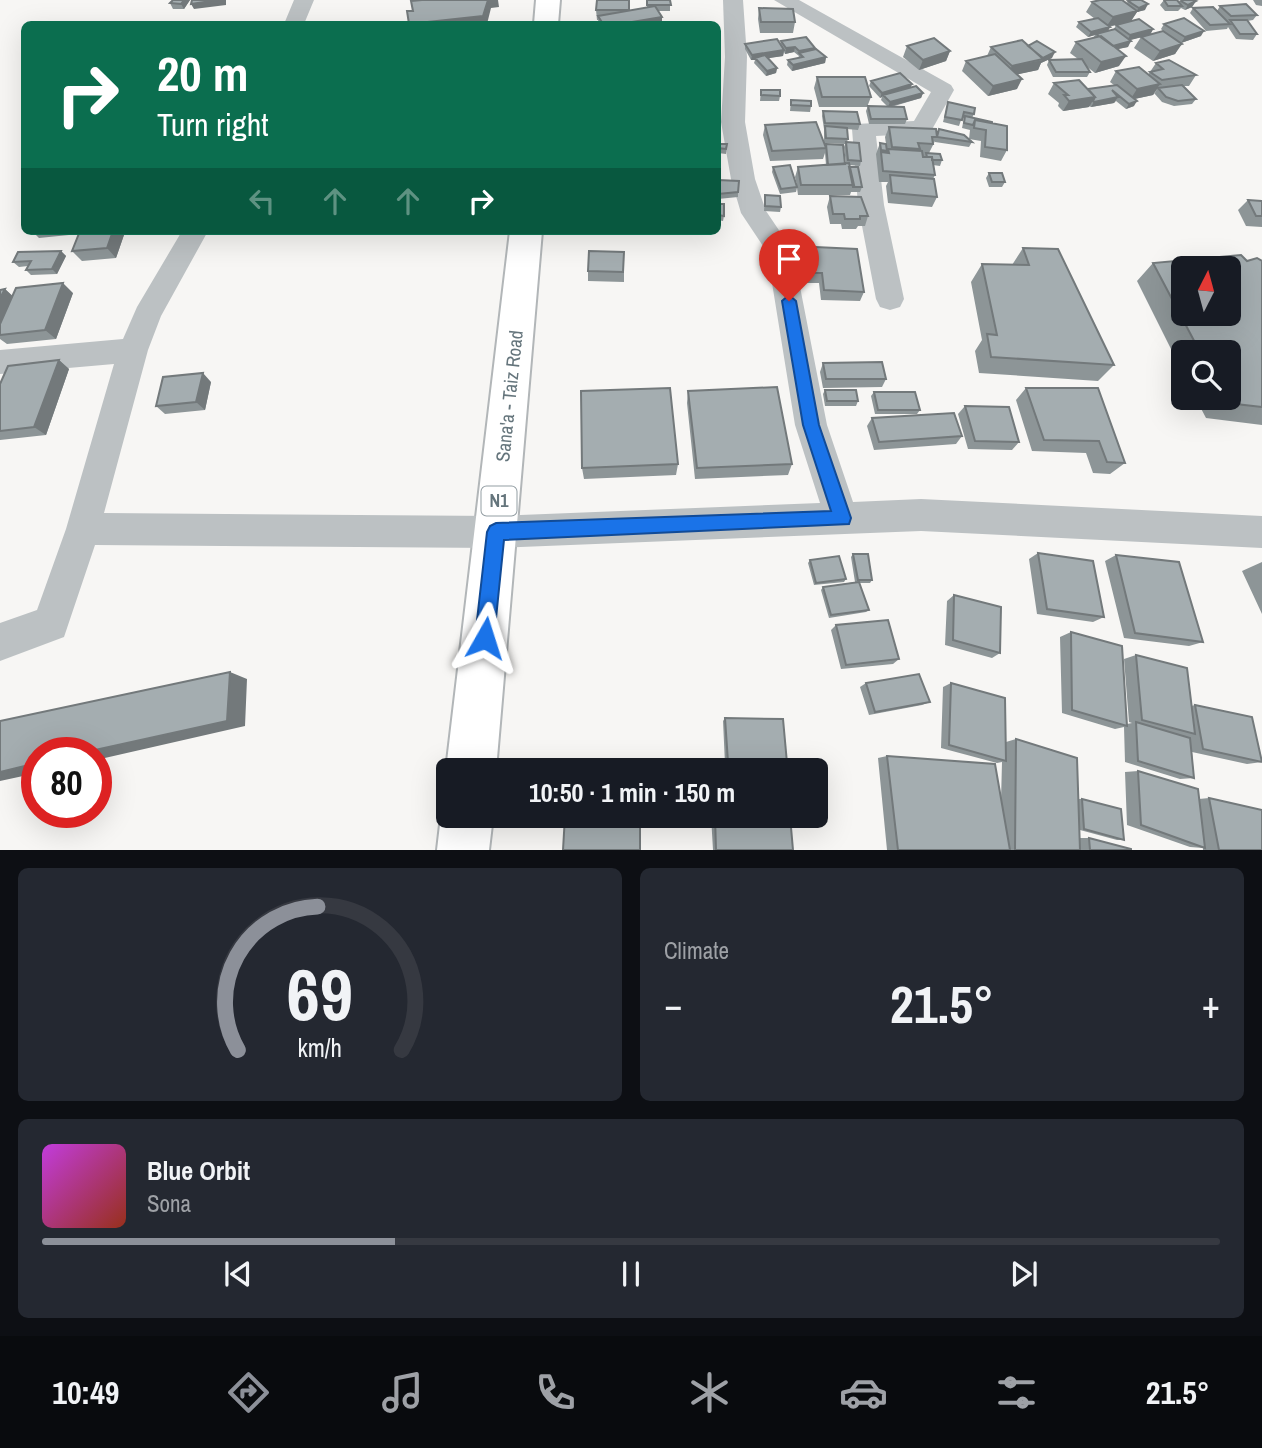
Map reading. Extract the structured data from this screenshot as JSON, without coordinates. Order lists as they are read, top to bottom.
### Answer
{
  "streets": {
    "highway": ["Sana'a - Taiz Road", "N1"]
  },
  "north": "top",
  "page": {
    "turn": ["20 m", "Turn right"],
    "limit": "80",
    "trip": "10:50 · 1 min · 150 m",
    "tile": "Climate",
    "heat": ["−", "21.5°", "+"],
    "song": ["Blue Orbit", "Sona"],
    "tabs": ["10:49", "21.5°"],
    "gauge": ["69", "km/h"]
  }
}
